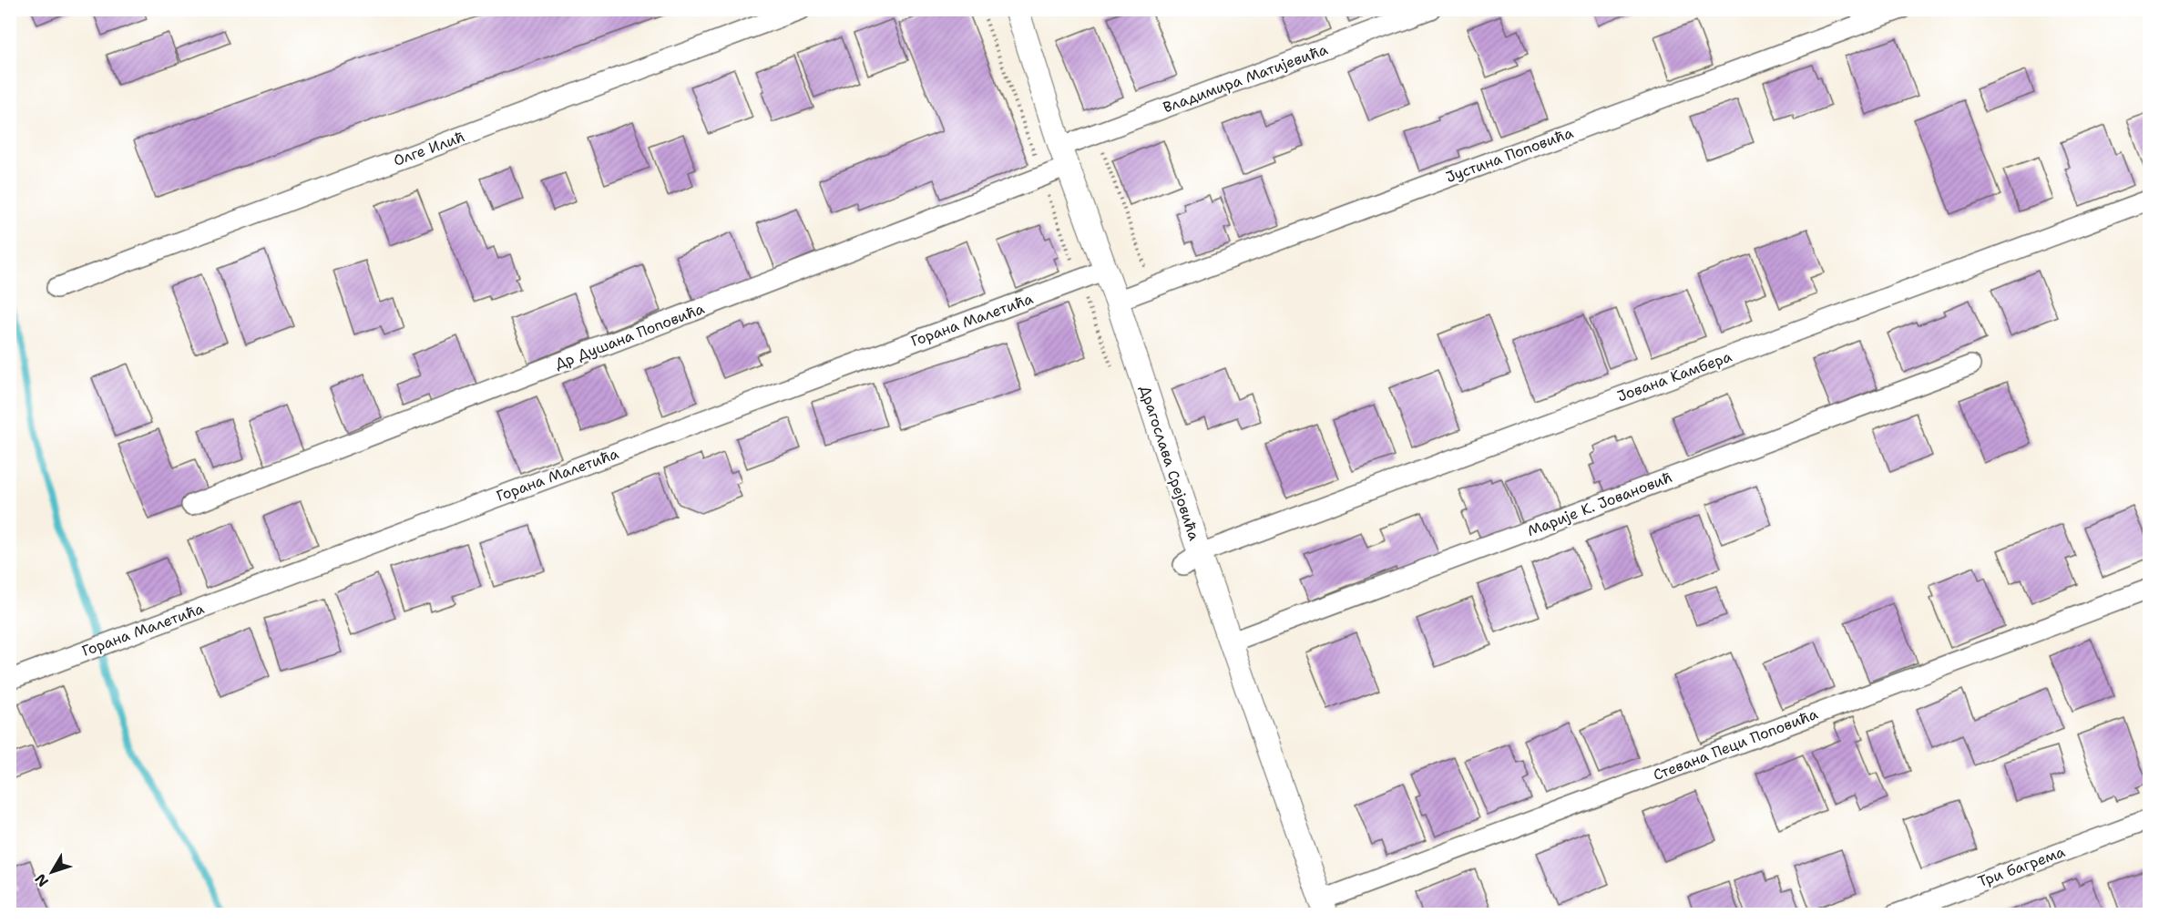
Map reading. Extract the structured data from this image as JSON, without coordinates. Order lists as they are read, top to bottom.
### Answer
{
  "streets": {
    "street": [
      "Владимира Матијевића",
      "Олге Илић",
      "Јустина Поповића",
      "Горана Малетића",
      "Др Душана Поповића",
      "Јована Камбера",
      "Драгослава Срејовића",
      "Марије К. Јовановић",
      "Стевана Пеци Поповића",
      "Три багрема"
    ]
  },
  "crossings": [
    ["Владимира Матијевића", "Др Душана Поповића"],
    ["Владимира Матијевића", "Драгослава Срејовића"],
    ["Јустина Поповића", "Драгослава Срејовића"],
    ["Горана Малетића", "Драгослава Срејовића"],
    ["Др Душана Поповића", "Драгослава Срејовића"],
    ["Јована Камбера", "Драгослава Срејовића"],
    ["Драгослава Срејовића", "Марије К. Јовановић"],
    ["Драгослава Срејовића", "Стевана Пеци Поповића"]
  ],
  "north": "bottom left"
}
